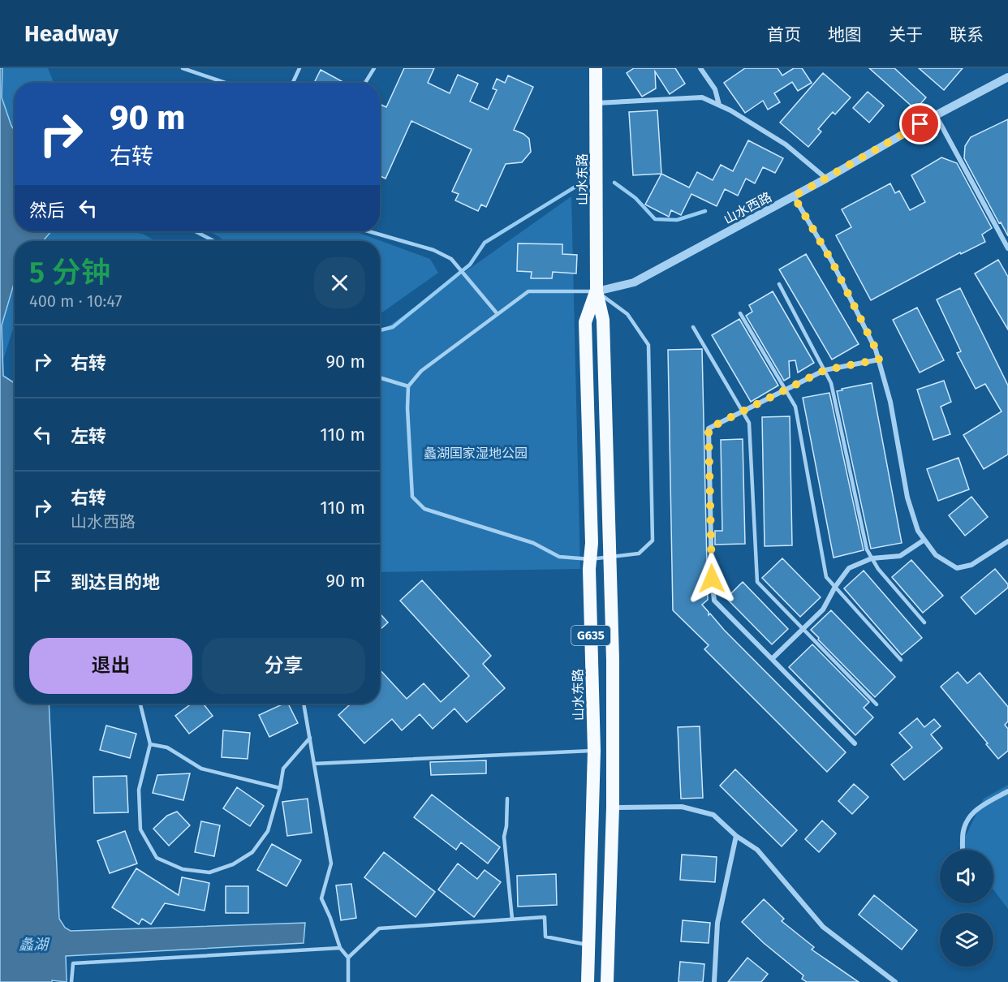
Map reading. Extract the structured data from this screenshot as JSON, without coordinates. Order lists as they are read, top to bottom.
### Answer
{
  "streets": {
    "highway": ["山水东路", "G635"],
    "street": ["山水西路"]
  },
  "crossings": [
    ["山水东路", "山水西路"]
  ],
  "water": ["蠡湖"],
  "parks": ["蠡湖国家湿地公园"],
  "page": {
    "header": "Headway",
    "nav": [
      "首页",
      "地图",
      "关于",
      "联系"
    ],
    "turn": ["90 m", "右转"],
    "then": "然后",
    "heading": ["5 分钟", "400 m · 10:47"],
    "list": [
      {
        "name": "右转",
        "value": "90 m"
      },
      {
        "name": "左转",
        "value": "110 m"
      },
      {
        "name": "右转",
        "note": "山水西路",
        "value": "110 m"
      },
      {
        "name": "到达目的地",
        "value": "90 m"
      }
    ],
    "buttons": ["退出", "分享"]
  }
}
